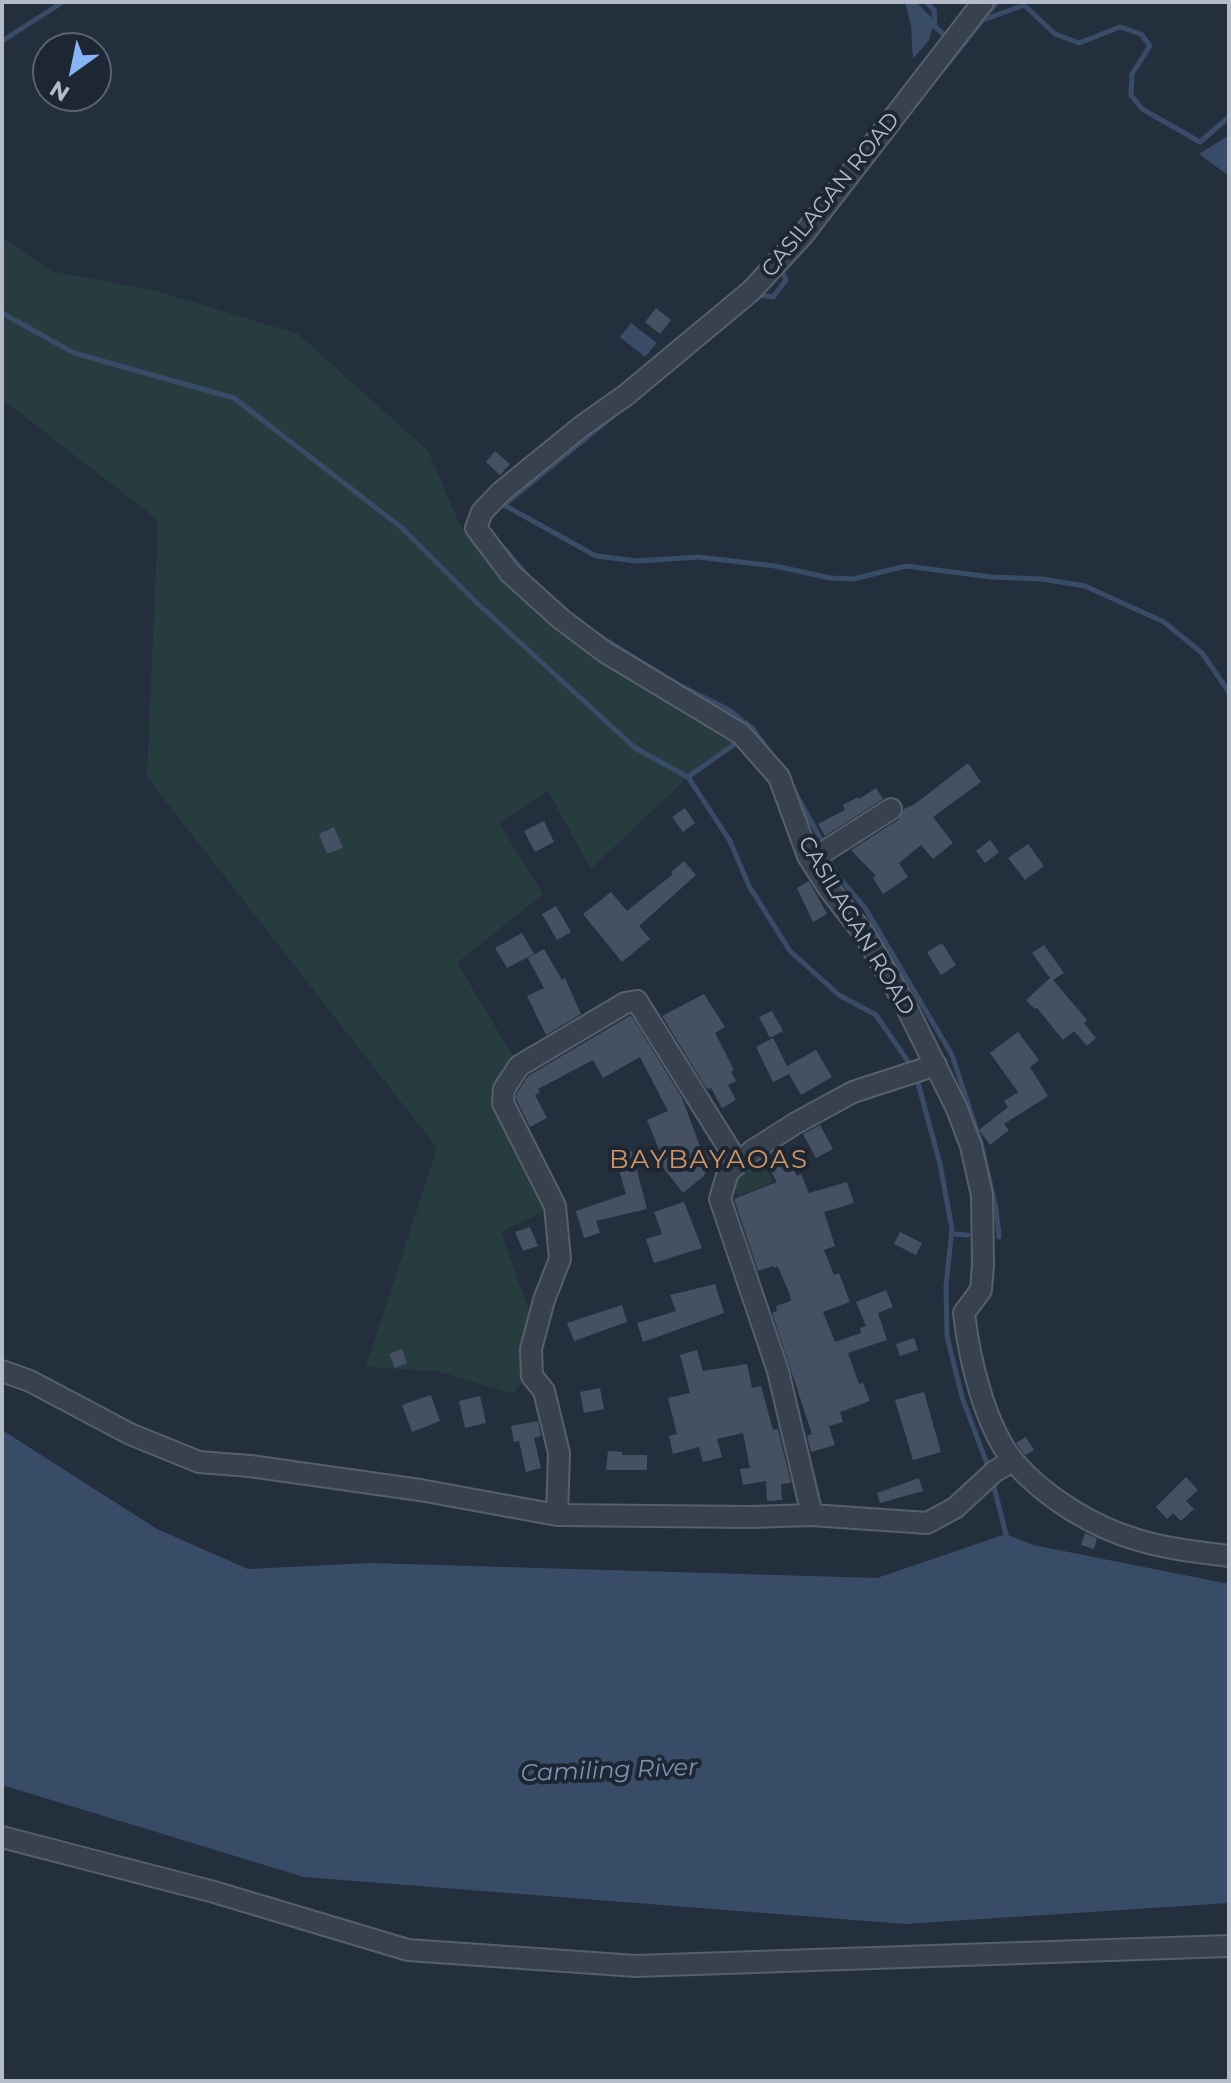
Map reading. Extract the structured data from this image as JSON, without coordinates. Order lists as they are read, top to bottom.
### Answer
{
  "streets": {
    "street": ["CASILAGAN ROAD"]
  },
  "districts": ["BAYBAYAOAS"],
  "water": ["Camiling River"],
  "north": "bottom left"
}
